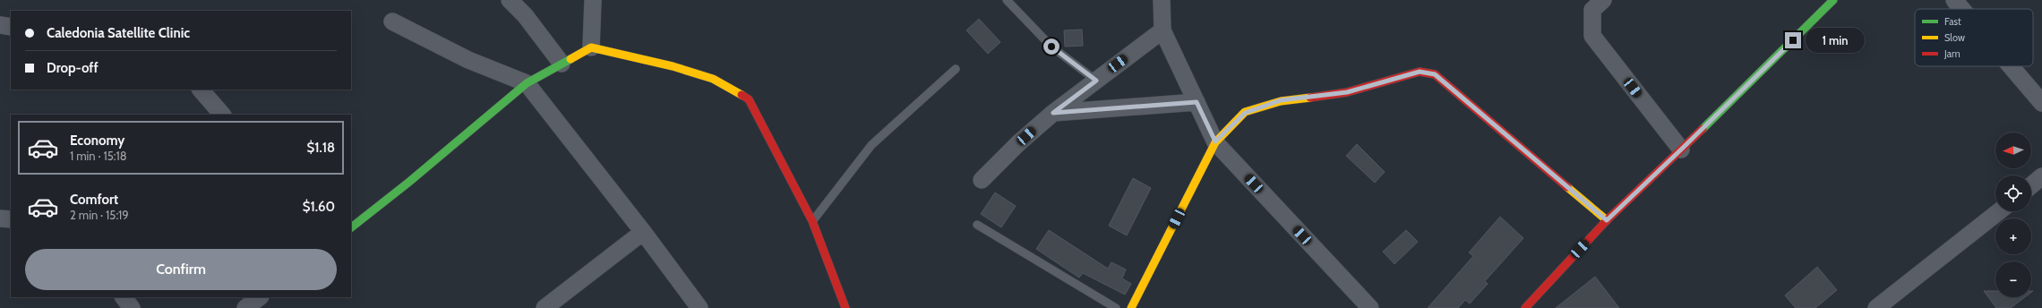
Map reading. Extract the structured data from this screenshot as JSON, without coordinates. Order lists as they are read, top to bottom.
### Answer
{
  "legend": ["Fast", "Slow", "Jam"],
  "north": "left",
  "page": {
    "banner": ["Caledonia Satellite Clinic", "Drop-off"],
    "bubble": "1 min",
    "list": [
      {
        "name": "Economy",
        "note": "1 min · 15:18",
        "value": "$1.18"
      },
      {
        "name": "Comfort",
        "note": "2 min · 15:19",
        "value": "$1.60"
      }
    ],
    "map_buttons": ["+", "−"],
    "buttons": "Confirm"
  }
}
